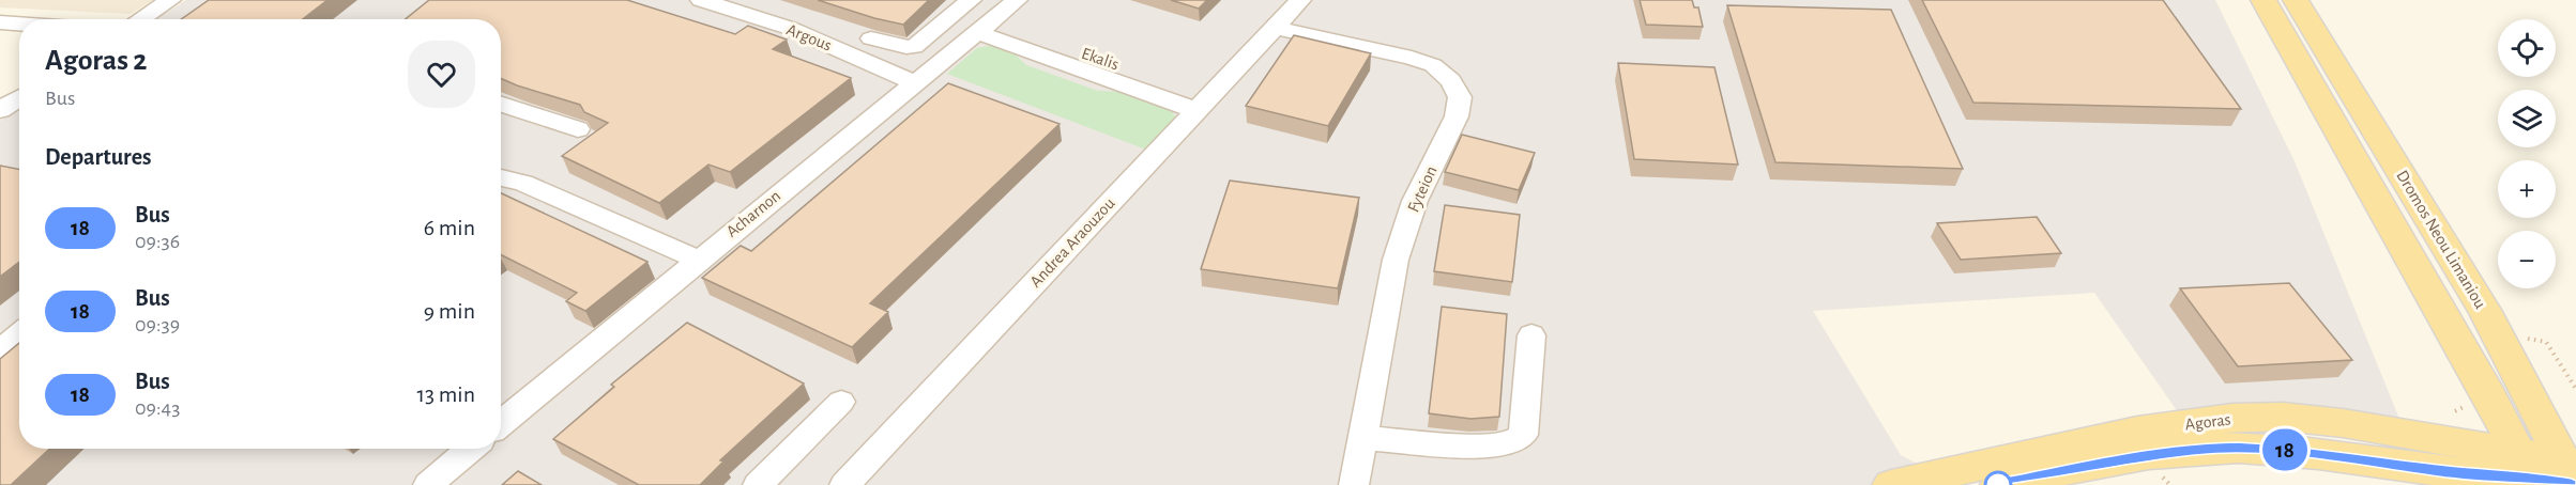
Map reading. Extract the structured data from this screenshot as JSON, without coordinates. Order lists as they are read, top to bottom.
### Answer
{
  "streets": {
    "main road": ["Dromos Neou Limaniou", "Agoras"],
    "street": [
      "Argous",
      "Fyteion",
      "Acharnon",
      "Andrea Araouzou"
    ]
  },
  "crossings": [
    ["Argous", "Acharnon"],
    ["Fyteion", "Andrea Araouzou"],
    ["Dromos Neou Limaniou", "Agoras"]
  ],
  "lines": ["bus line 18"],
  "page": {
    "on_map": "18",
    "map_buttons": ["+", "−"],
    "heading": [
      ["Agoras 2", "Bus"],
      "Departures"
    ],
    "list": [
      {
        "mark": "18",
        "name": "Bus",
        "note": "09:36",
        "value": "6 min"
      },
      {
        "mark": "18",
        "name": "Bus",
        "note": "09:39",
        "value": "9 min"
      },
      {
        "mark": "18",
        "name": "Bus",
        "note": "09:43",
        "value": "13 min"
      }
    ]
  }
}
